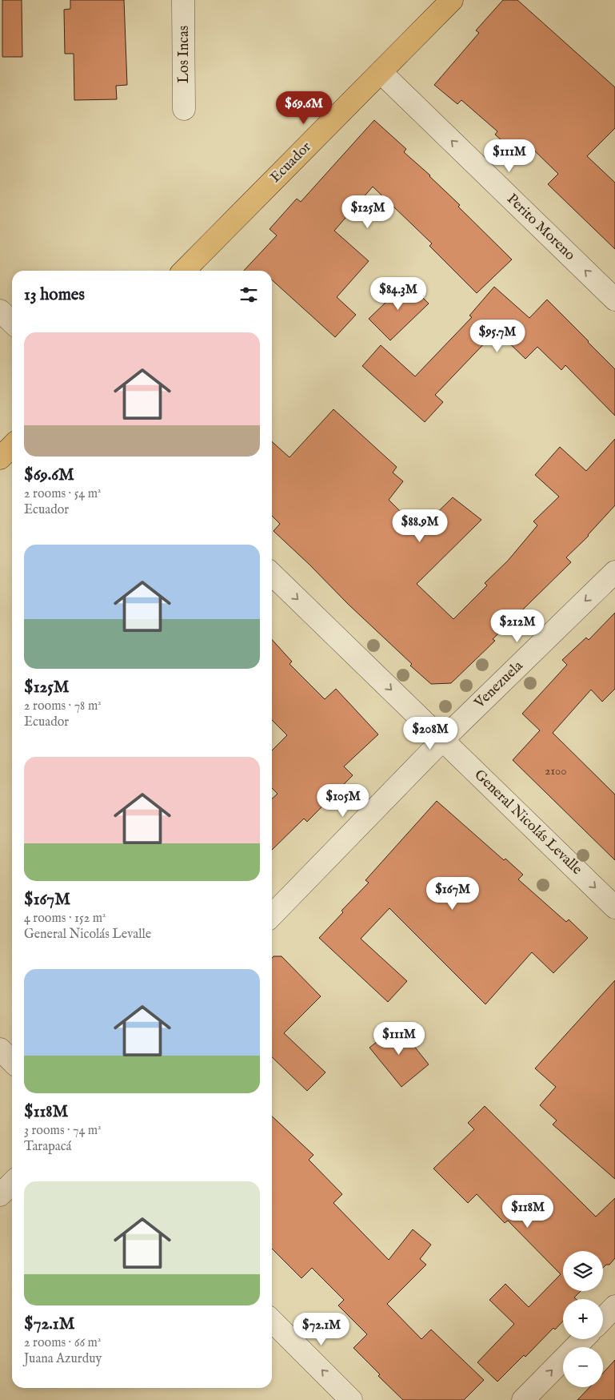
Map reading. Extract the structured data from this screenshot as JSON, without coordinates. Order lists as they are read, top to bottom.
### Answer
{
  "streets": {
    "main road": ["Ecuador"],
    "street": [
      "Los Incas",
      "Perito Moreno",
      "Venezuela",
      "General Nicolás Levalle"
    ]
  },
  "crossings": [
    ["Ecuador", "Perito Moreno"],
    ["Venezuela", "General Nicolás Levalle"]
  ],
  "one_way": ["Perito Moreno", "Venezuela", "General Nicolás Levalle"],
  "house_numbers": ["2100"],
  "page": {
    "price": [
      "$69.6M",
      "$111M",
      "$125M",
      "$84.3M",
      "$95.7M",
      "$88.9M",
      "$212M",
      "$208M",
      "$105M",
      "$167M",
      "$111M",
      "$118M",
      "$72.1M"
    ],
    "heading": "13 homes",
    "list": [
      {
        "name": "$69.6M",
        "note": "2 rooms · 54 m² · Ecuador"
      },
      {
        "name": "$125M",
        "note": "2 rooms · 78 m² · Ecuador"
      },
      {
        "name": "$167M",
        "note": "4 rooms · 152 m² · General Nicolás Levalle"
      },
      {
        "name": "$118M",
        "note": "3 rooms · 74 m² · Tarapacá"
      },
      {
        "name": "$72.1M",
        "note": "2 rooms · 66 m² · Juana Azurduy"
      }
    ],
    "map_buttons": ["+", "−"]
  }
}
